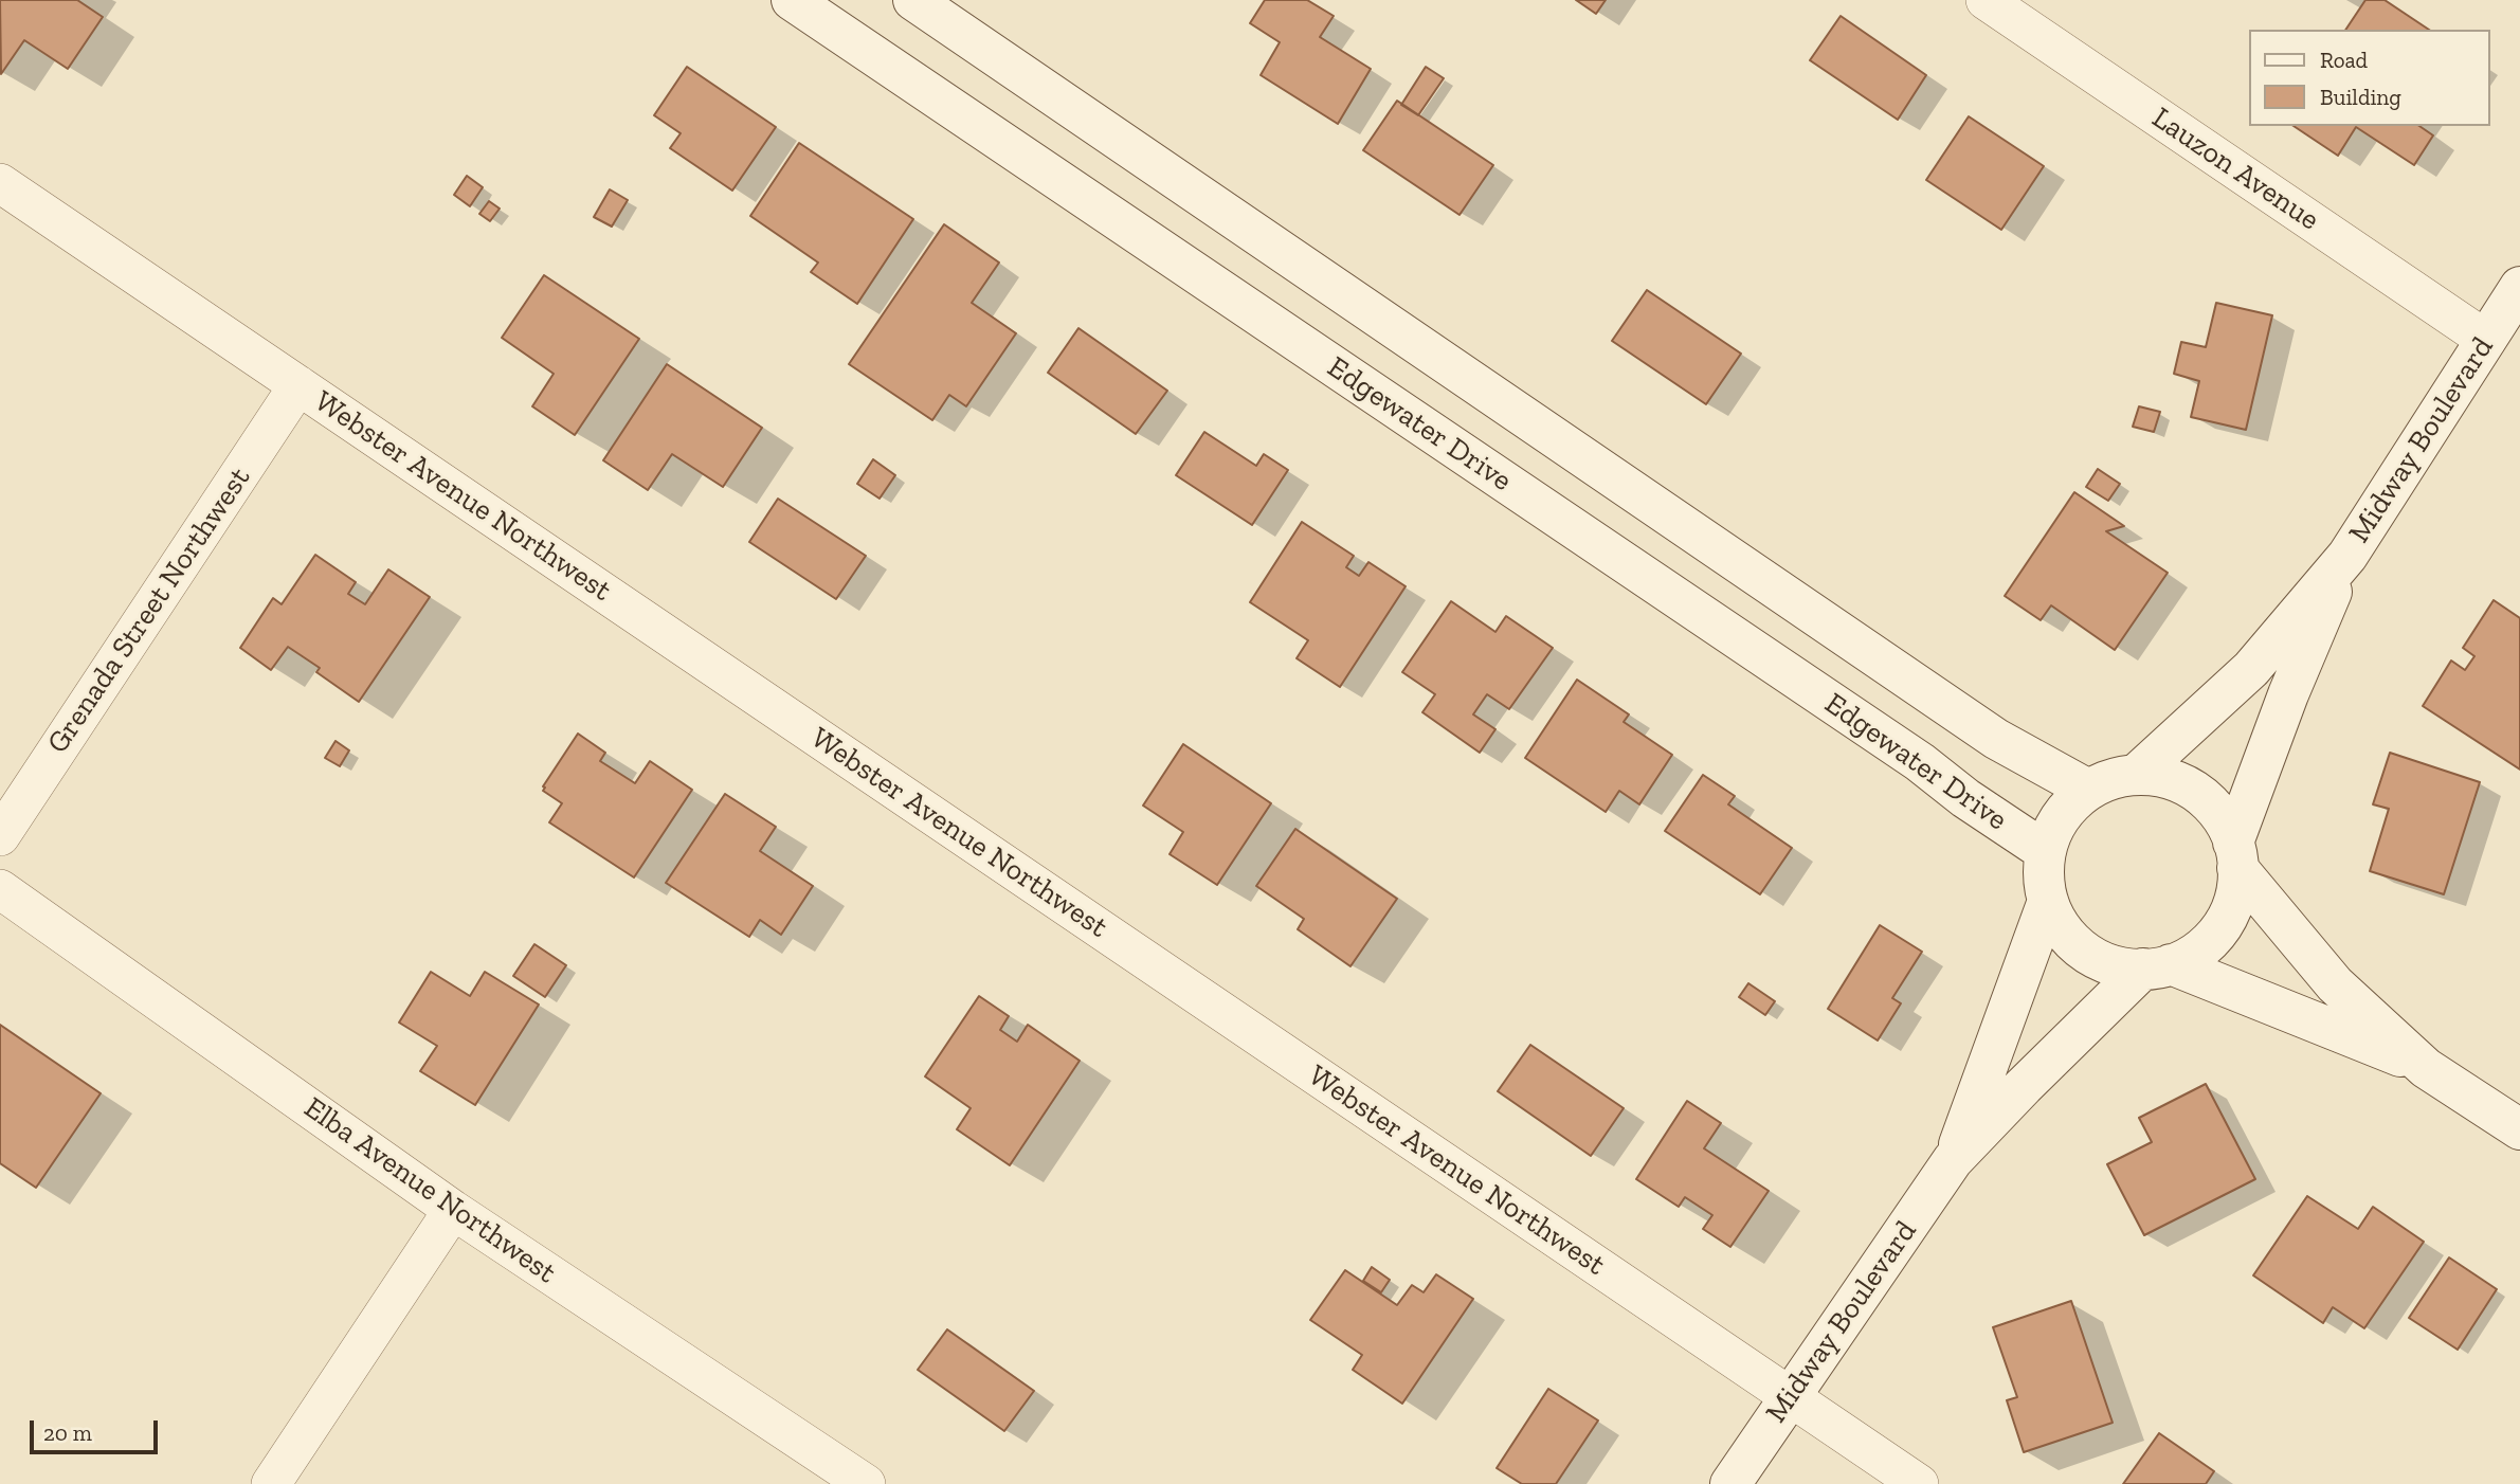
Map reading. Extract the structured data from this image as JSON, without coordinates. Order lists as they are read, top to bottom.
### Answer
{
  "streets": {
    "street": [
      "Lauzon Avenue",
      "Edgewater Drive",
      "Midway Boulevard",
      "Webster Avenue Northwest",
      "Grenada Street Northwest",
      "Elba Avenue Northwest"
    ]
  },
  "crossings": [
    ["Lauzon Avenue", "Midway Boulevard"],
    ["Edgewater Drive", "Midway Boulevard"],
    ["Midway Boulevard", "Webster Avenue Northwest"],
    ["Webster Avenue Northwest", "Grenada Street Northwest"]
  ],
  "legend": ["Road", "Building"],
  "scale_bar": "20 m"
}
